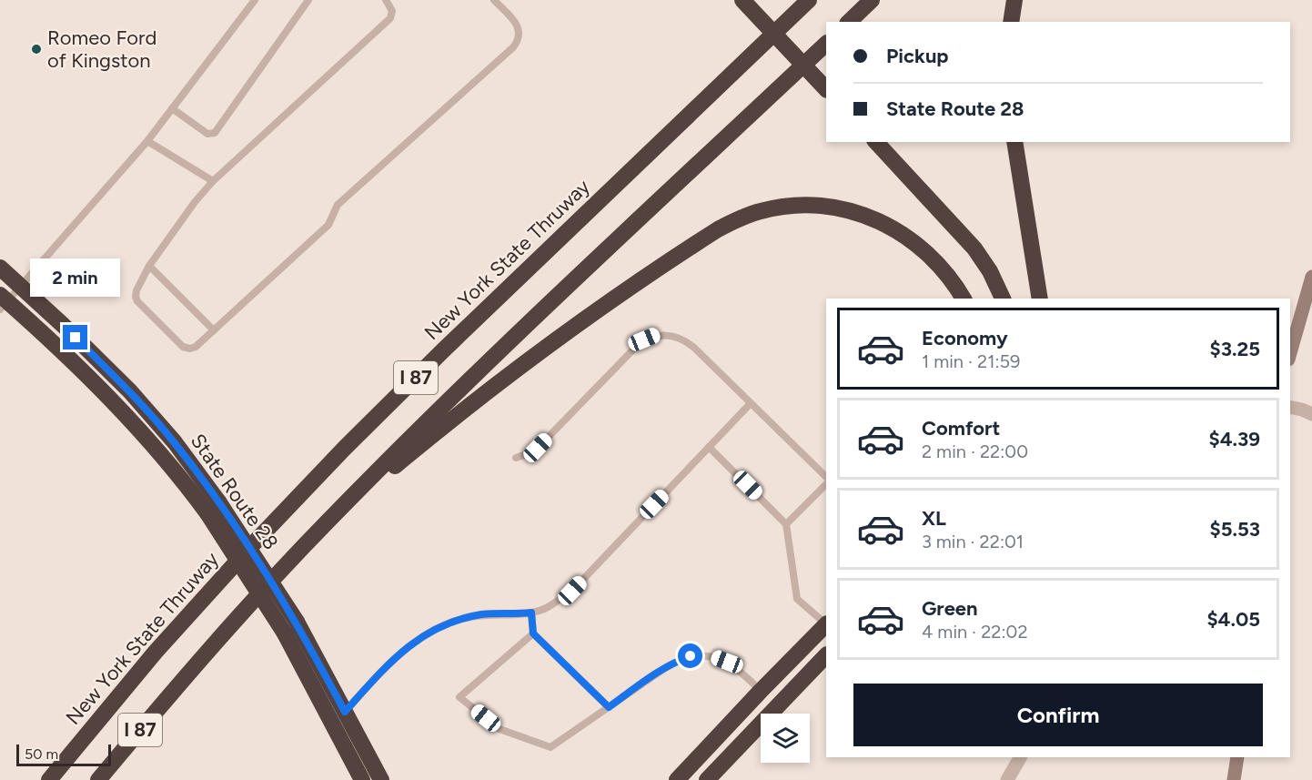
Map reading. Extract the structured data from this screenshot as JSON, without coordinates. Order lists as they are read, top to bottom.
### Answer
{
  "streets": {
    "highway": ["New York State Thruway", "I 87", "State Route 28"]
  },
  "places": ["Romeo Ford of Kingston"],
  "scale_bar": "50 m",
  "page": {
    "banner": ["Pickup", "State Route 28"],
    "bubble": "2 min",
    "list": [
      {
        "name": "Economy",
        "note": "1 min · 21:59",
        "value": "$3.25"
      },
      {
        "name": "Comfort",
        "note": "2 min · 22:00",
        "value": "$4.39"
      },
      {
        "name": "XL",
        "note": "3 min · 22:01",
        "value": "$5.53"
      },
      {
        "name": "Green",
        "note": "4 min · 22:02",
        "value": "$4.05"
      }
    ],
    "buttons": "Confirm",
    "scale": "50 m"
  }
}
